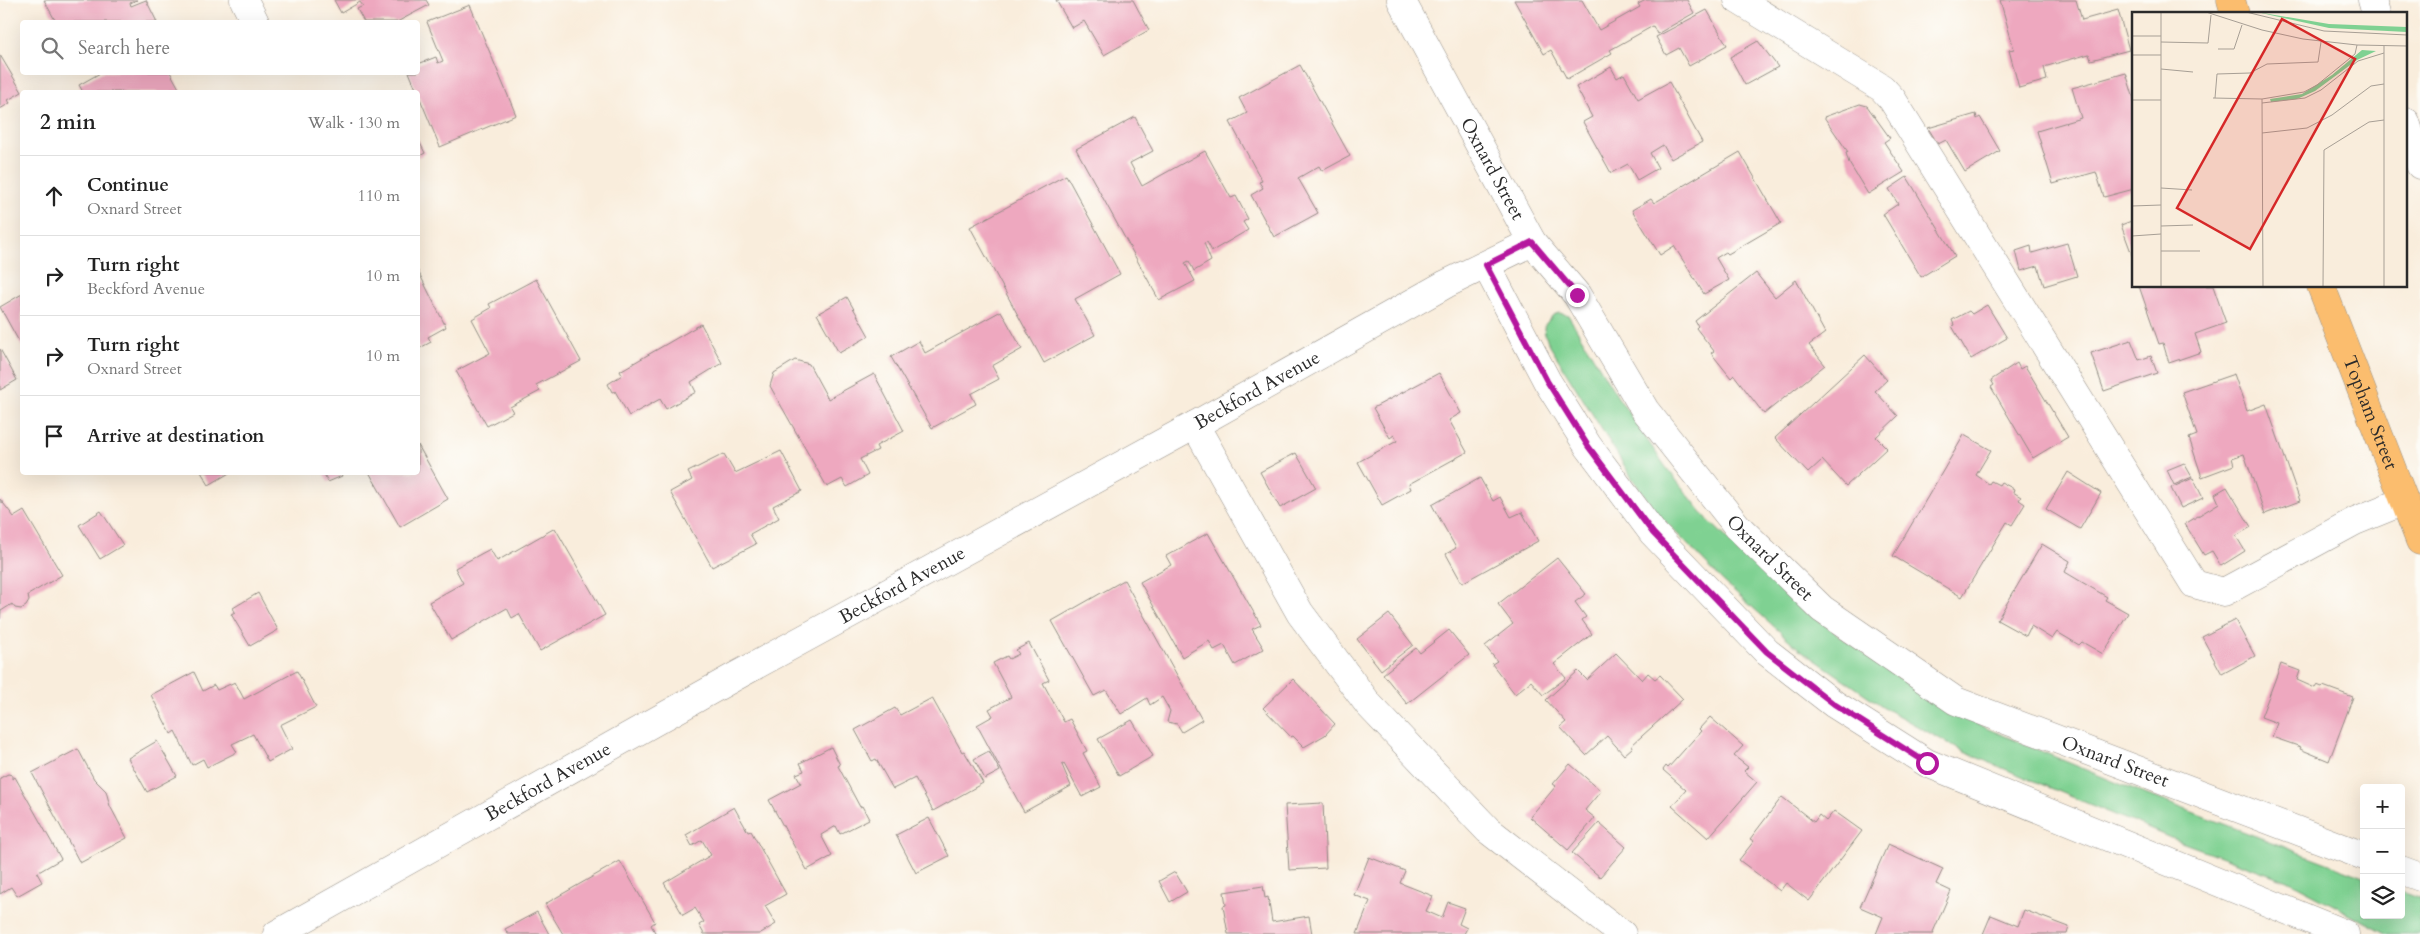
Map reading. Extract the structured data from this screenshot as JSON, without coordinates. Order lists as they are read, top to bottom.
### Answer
{
  "streets": {
    "main road": ["Topham Street"],
    "street": ["Oxnard Street", "Beckford Avenue"]
  },
  "crossings": [
    ["Oxnard Street", "Beckford Avenue"]
  ],
  "page": {
    "search": "Search here",
    "heading": ["2 min", "Walk · 130 m"],
    "list": [
      ["Continue", "Oxnard Street", "110 m"],
      ["Turn right", "Beckford Avenue", "10 m"],
      ["Turn right", "Oxnard Street", "10 m"],
      "Arrive at destination"
    ],
    "map_buttons": ["+", "−"]
  }
}
